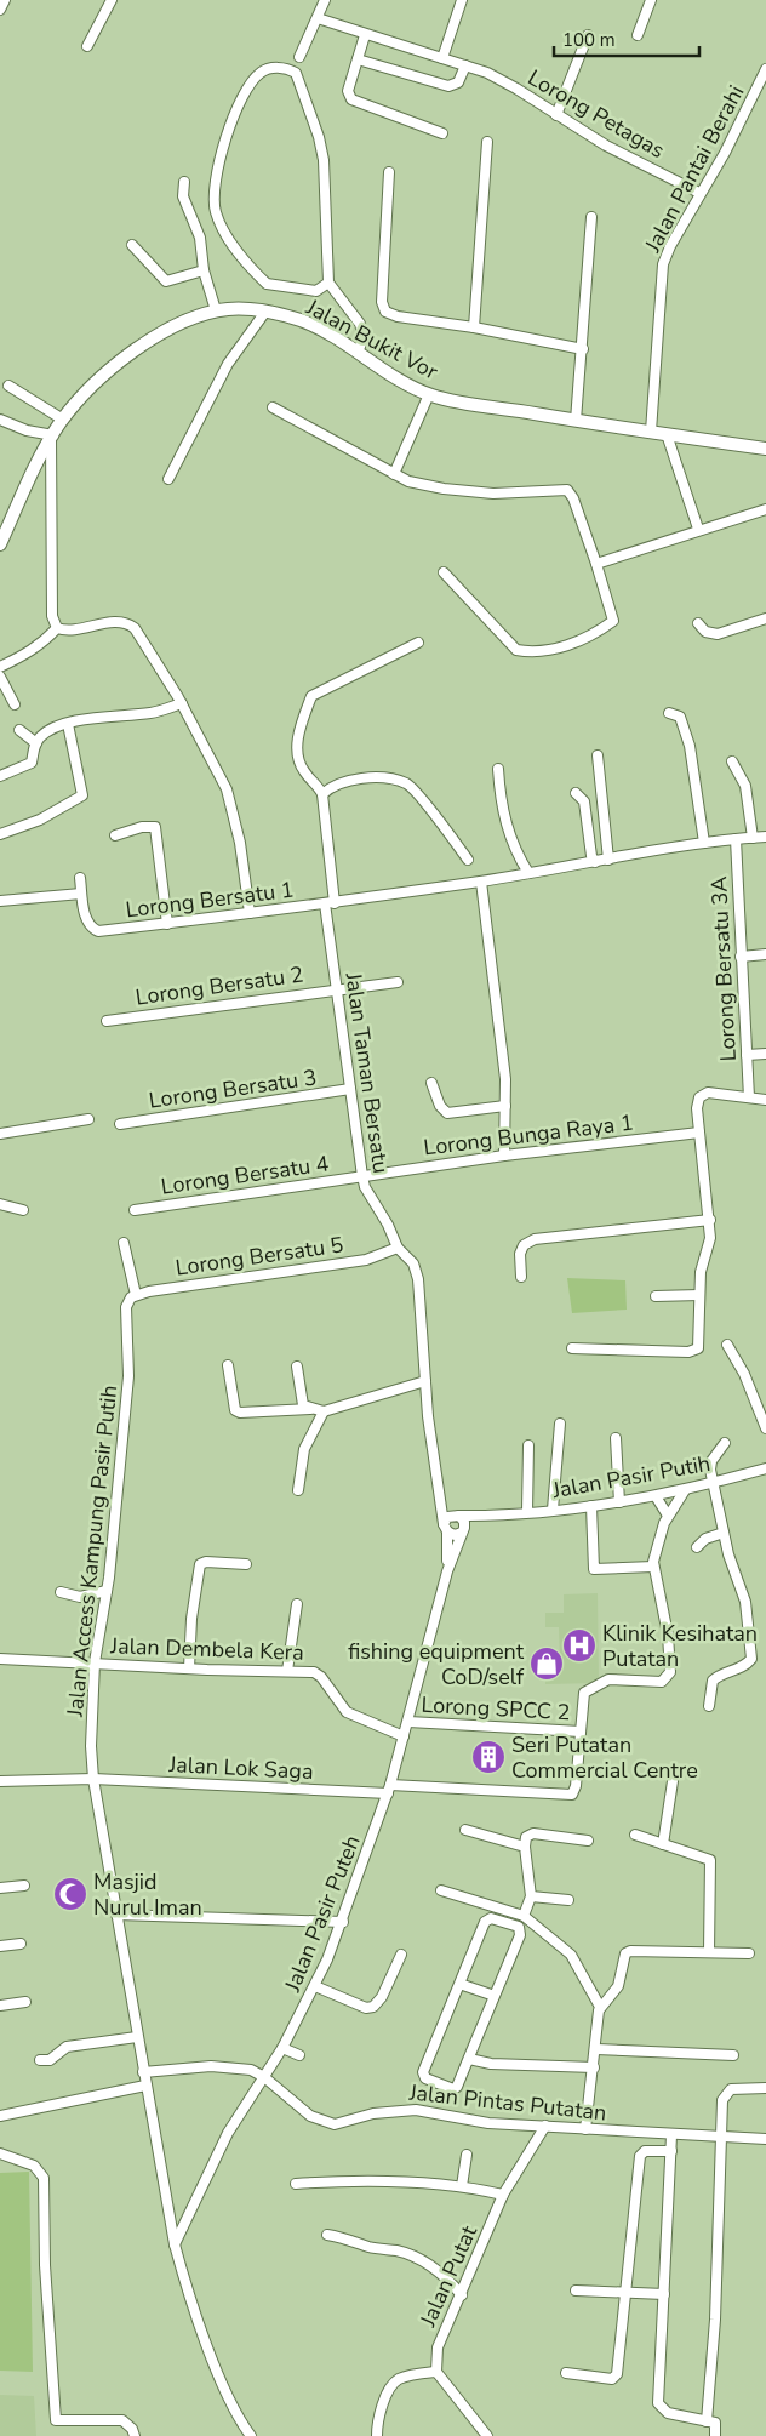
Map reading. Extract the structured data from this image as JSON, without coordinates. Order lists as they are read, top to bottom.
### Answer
{
  "streets": {
    "street": [
      "Lorong Petagas",
      "Jalan Pantai Berahi",
      "Jalan Bukit Vor",
      "Lorong Bersatu 1",
      "Lorong Bersatu 3A",
      "Lorong Bersatu 2",
      "Jalan Taman Bersatu",
      "Lorong Bersatu 3",
      "Lorong Bunga Raya 1",
      "Lorong Bersatu 4",
      "Lorong Bersatu 5",
      "Jalan Pasir Putih",
      "Jalan Access Kampung Pasir Putih",
      "Jalan Dembela Kera",
      "Lorong SPCC 2",
      "Jalan Lok Saga",
      "Jalan Pasir Puteh",
      "Jalan Pintas Putatan",
      "Jalan Putat"
    ]
  },
  "crossings": [
    ["Lorong Petagas", "Jalan Pantai Berahi"],
    ["Jalan Pantai Berahi", "Jalan Bukit Vor"],
    ["Lorong Bersatu 1", "Lorong Bersatu 3A"],
    ["Lorong Bersatu 1", "Jalan Taman Bersatu"],
    ["Lorong Bersatu 2", "Jalan Taman Bersatu"],
    ["Jalan Taman Bersatu", "Lorong Bersatu 3"],
    ["Jalan Taman Bersatu", "Lorong Bunga Raya 1"],
    ["Jalan Taman Bersatu", "Lorong Bersatu 4"],
    ["Jalan Taman Bersatu", "Lorong Bersatu 5"],
    ["Jalan Taman Bersatu", "Jalan Pasir Putih"],
    ["Jalan Taman Bersatu", "Jalan Pasir Puteh"],
    ["Lorong Bunga Raya 1", "Lorong Bersatu 4"],
    ["Lorong Bersatu 5", "Jalan Access Kampung Pasir Putih"],
    ["Jalan Pasir Putih", "Jalan Pasir Puteh"],
    ["Jalan Access Kampung Pasir Putih", "Jalan Dembela Kera"],
    ["Jalan Access Kampung Pasir Putih", "Jalan Lok Saga"],
    ["Jalan Access Kampung Pasir Putih", "Jalan Pasir Puteh"],
    ["Jalan Dembela Kera", "Jalan Pasir Puteh"],
    ["Lorong SPCC 2", "Jalan Lok Saga"],
    ["Lorong SPCC 2", "Jalan Pasir Puteh"],
    ["Jalan Lok Saga", "Jalan Pasir Puteh"],
    ["Jalan Pasir Puteh", "Jalan Pintas Putatan"],
    ["Jalan Pintas Putatan", "Jalan Putat"]
  ],
  "places": {
    "hospital": ["Klinik Kesihatan Putatan"],
    "shop": ["fishing equipment CoD/self"],
    "building": ["Seri Putatan Commercial Centre"],
    "mosque": ["Masjid Nurul Iman"]
  },
  "scale_bar": "100 m"
}
